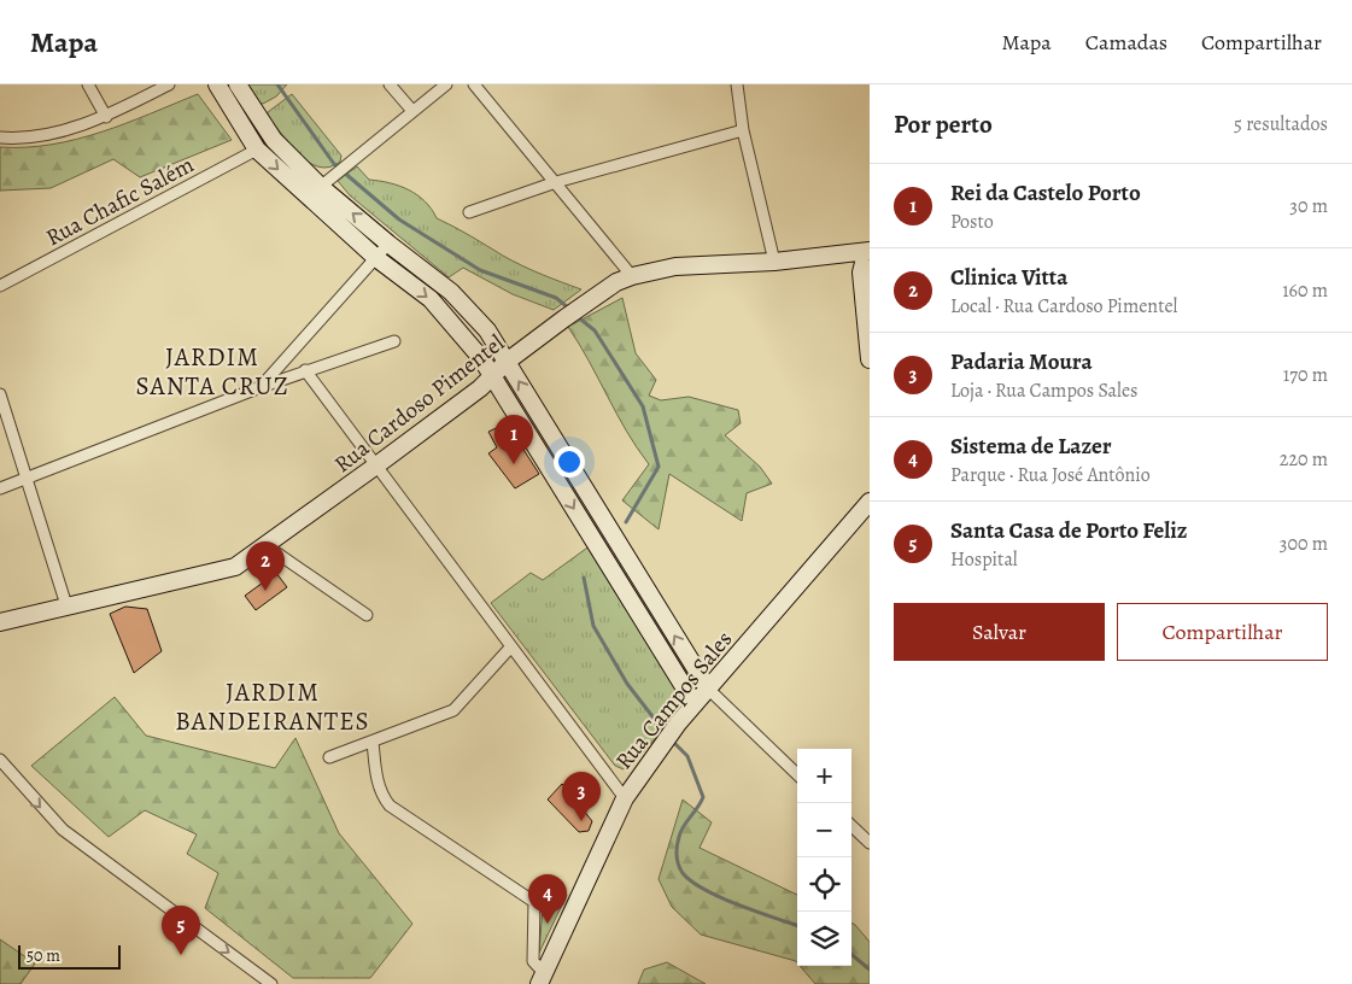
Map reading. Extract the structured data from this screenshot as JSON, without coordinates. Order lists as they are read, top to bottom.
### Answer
{
  "streets": {
    "main road": ["Rua Cardoso Pimentel", "Rua Campos Sales"],
    "street": ["Rua Chafic Salém"]
  },
  "districts": ["JARDIM SANTA CRUZ", "JARDIM BANDEIRANTES"],
  "scale_bar": "50 m",
  "page": {
    "header": "Mapa",
    "nav": ["Mapa", "Camadas", "Compartilhar"],
    "heading": ["Por perto", "5 resultados"],
    "list": [
      {
        "mark": "1",
        "name": "Rei da Castelo Porto",
        "note": "Posto",
        "value": "30 m"
      },
      {
        "mark": "2",
        "name": "Clinica Vitta",
        "note": "Local · Rua Cardoso Pimentel",
        "value": "160 m"
      },
      {
        "mark": "3",
        "name": "Padaria Moura",
        "note": "Loja · Rua Campos Sales",
        "value": "170 m"
      },
      {
        "mark": "4",
        "name": "Sistema de Lazer",
        "note": "Parque · Rua José Antônio",
        "value": "220 m"
      },
      {
        "mark": "5",
        "name": "Santa Casa de Porto Feliz",
        "note": "Hospital",
        "value": "300 m"
      }
    ],
    "pins": [
      "1",
      "2",
      "3",
      "4",
      "5"
    ],
    "buttons": ["Salvar", "Compartilhar"],
    "map_buttons": ["+", "−"],
    "scale": "50 m"
  }
}
